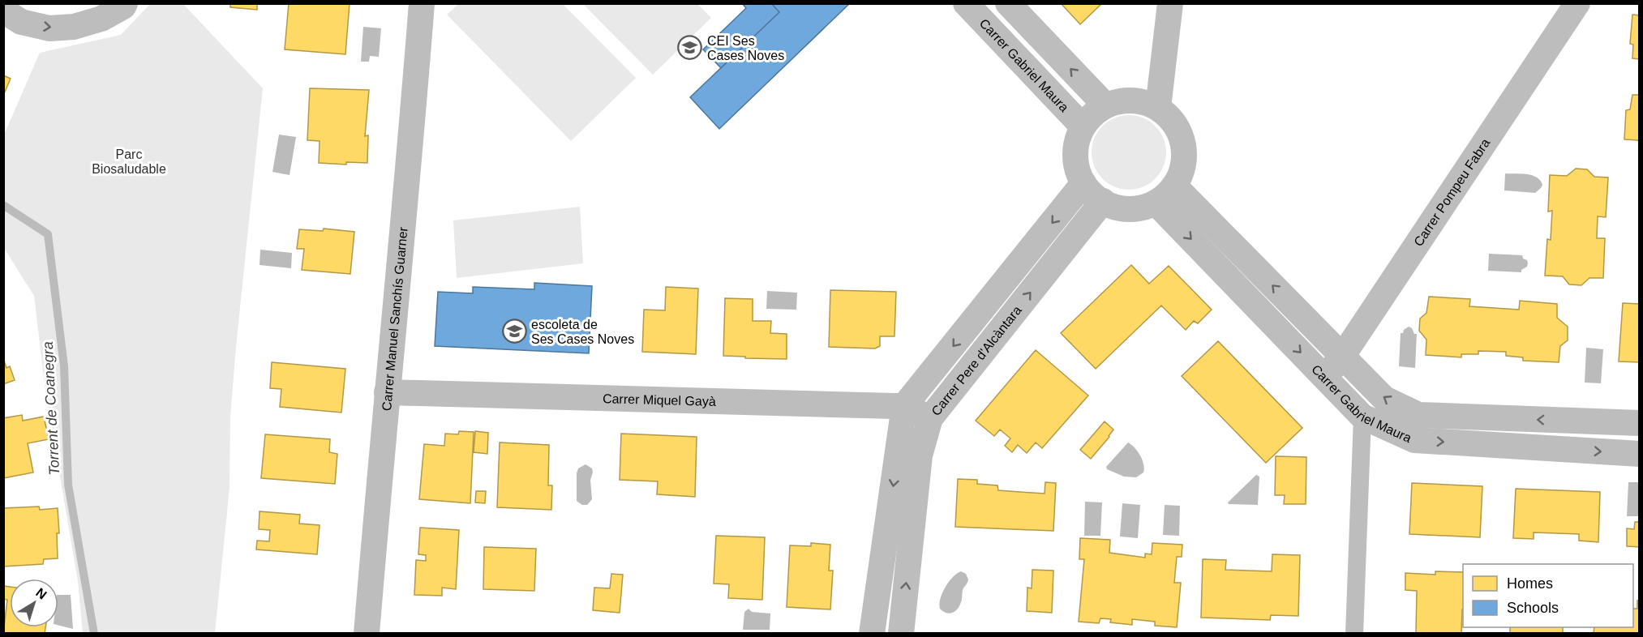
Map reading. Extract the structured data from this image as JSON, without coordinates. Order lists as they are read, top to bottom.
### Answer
{
  "streets": {
    "street": [
      "Carrer Gabriel Maura",
      "Carrer Pompeu Fabra",
      "Carrer Manuel Sanchís Guarner",
      "Carrer Pere d'Alcàntara",
      "Carrer Miquel Gayà"
    ]
  },
  "crossings": [
    ["Carrer Gabriel Maura", "Carrer Pompeu Fabra"],
    ["Carrer Gabriel Maura", "Carrer Pere d'Alcàntara"],
    ["Carrer Manuel Sanchís Guarner", "Carrer Miquel Gayà"],
    ["Carrer Pere d'Alcàntara", "Carrer Miquel Gayà"]
  ],
  "water": ["Torrent de Coanegra"],
  "parks": ["Parc Biosaludable"],
  "places": {
    "school or university": ["CEI Ses Cases Noves", "escoleta de Ses Cases Noves"]
  },
  "legend": ["Homes", "Schools"],
  "north": "top right"
}
